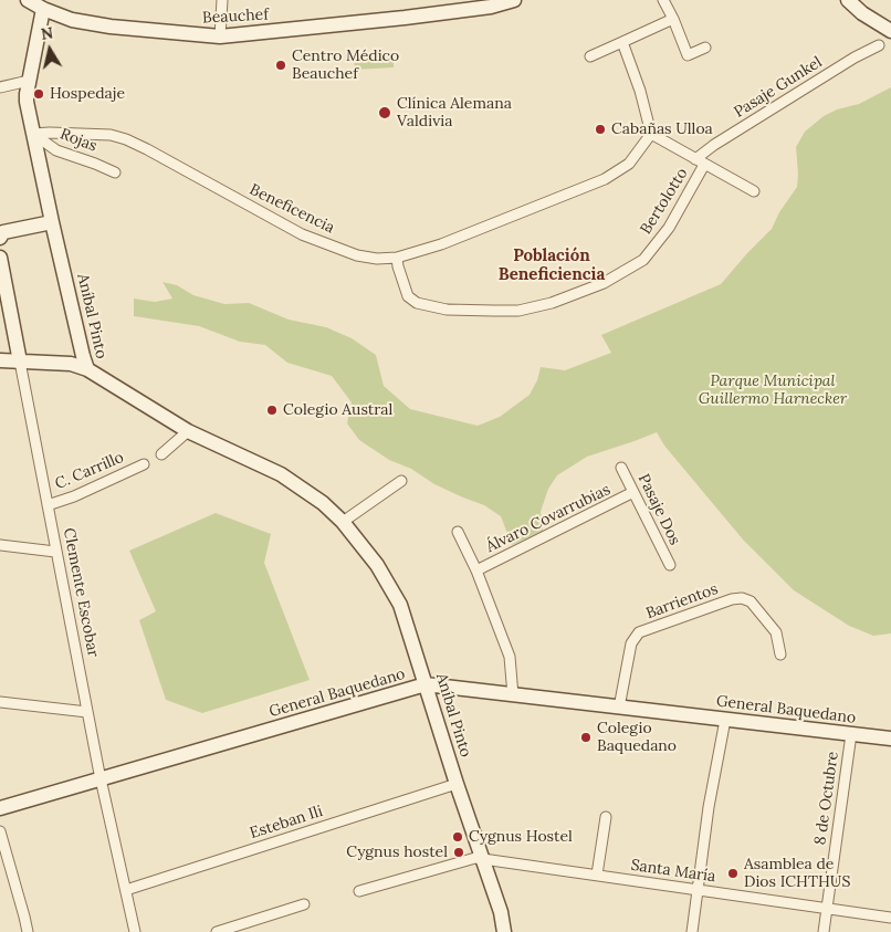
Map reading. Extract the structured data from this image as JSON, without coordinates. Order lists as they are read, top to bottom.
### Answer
{
  "streets": {
    "main road": [
      "Beauchef",
      "Aníbal Pinto",
      "Clemente Escobar",
      "General Baquedano"
    ],
    "street": [
      "Pasaje Gunkel",
      "Rojas",
      "Bertolotto",
      "Beneficencia",
      "C. Carrillo",
      "Pasaje Dos",
      "Álvaro Covarrubias",
      "Barrientos",
      "8 de Octubre",
      "Esteban Ili",
      "Santa María"
    ]
  },
  "crossings": [
    ["Beauchef", "Aníbal Pinto"],
    ["Rojas", "Beneficencia"],
    ["Rojas", "Aníbal Pinto"],
    ["Bertolotto", "Beneficencia"],
    ["Beneficencia", "Aníbal Pinto"],
    ["Aníbal Pinto", "General Baquedano"],
    ["Aníbal Pinto", "Esteban Ili"],
    ["Aníbal Pinto", "Santa María"],
    ["C. Carrillo", "Clemente Escobar"],
    ["Pasaje Dos", "Álvaro Covarrubias"],
    ["Álvaro Covarrubias", "General Baquedano"],
    ["Clemente Escobar", "General Baquedano"],
    ["Clemente Escobar", "Esteban Ili"],
    ["Barrientos", "General Baquedano"],
    ["General Baquedano", "8 de Octubre"],
    ["8 de Octubre", "Santa María"]
  ],
  "districts": ["Población Beneficiencia"],
  "parks": ["Parque Municipal Guillermo Harnecker"],
  "places": [
    "Centro Médico Beauchef",
    "Hospedaje",
    "Clínica Alemana Valdivia",
    "Cabañas Ulloa",
    "Colegio Austral",
    "Colegio Baquedano",
    "Cygnus Hostel",
    "Cygnus hostel",
    "Asamblea de Dios ICHTHUS"
  ],
  "north": "top"
}
